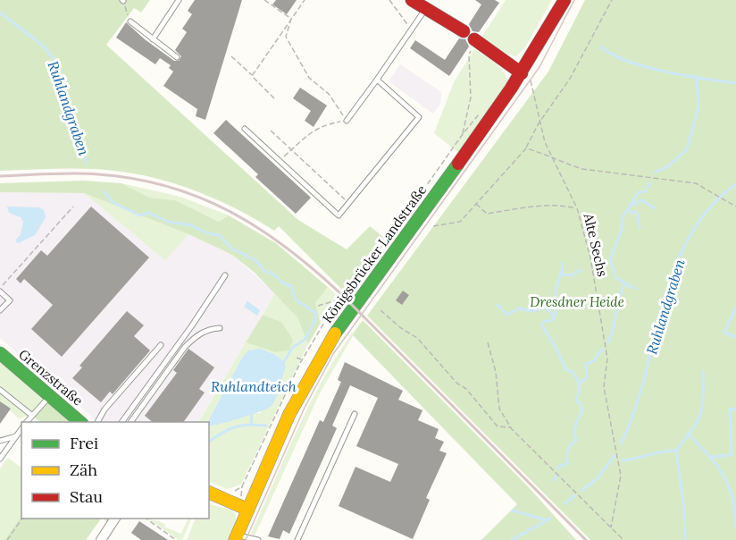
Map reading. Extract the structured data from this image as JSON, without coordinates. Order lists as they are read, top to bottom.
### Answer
{
  "streets": {
    "main road": ["Königsbrücker Landstraße", "Grenzstraße"],
    "path": ["Alte Sechs"]
  },
  "crossings": [
    ["Alte Sechs", "Königsbrücker Landstraße"]
  ],
  "water": ["Ruhlandgraben", "Ruhlandteich"],
  "parks": ["Dresdner Heide"],
  "legend": ["Frei", "Zäh", "Stau"]
}
